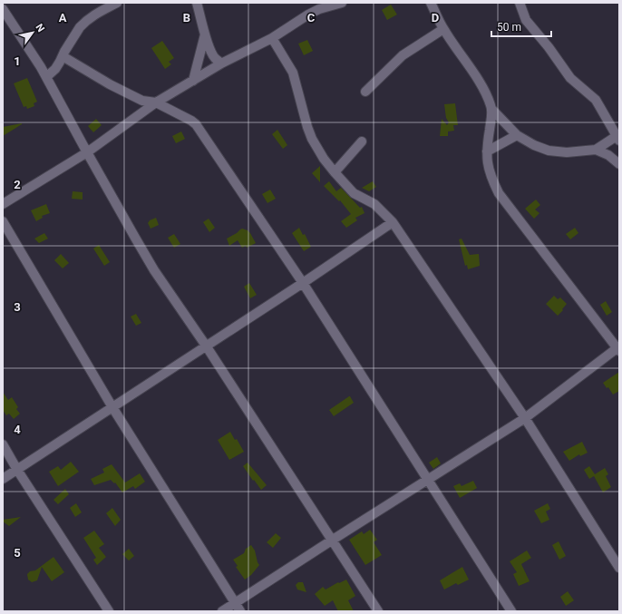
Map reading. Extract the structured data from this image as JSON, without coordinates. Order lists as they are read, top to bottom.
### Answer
{
  "scale_bar": "50 m",
  "north": "top right",
  "grid": {
    "columns": [
      "A",
      "B",
      "C",
      "D"
    ],
    "rows": [
      "1",
      "2",
      "3",
      "4",
      "5"
    ]
  }
}
